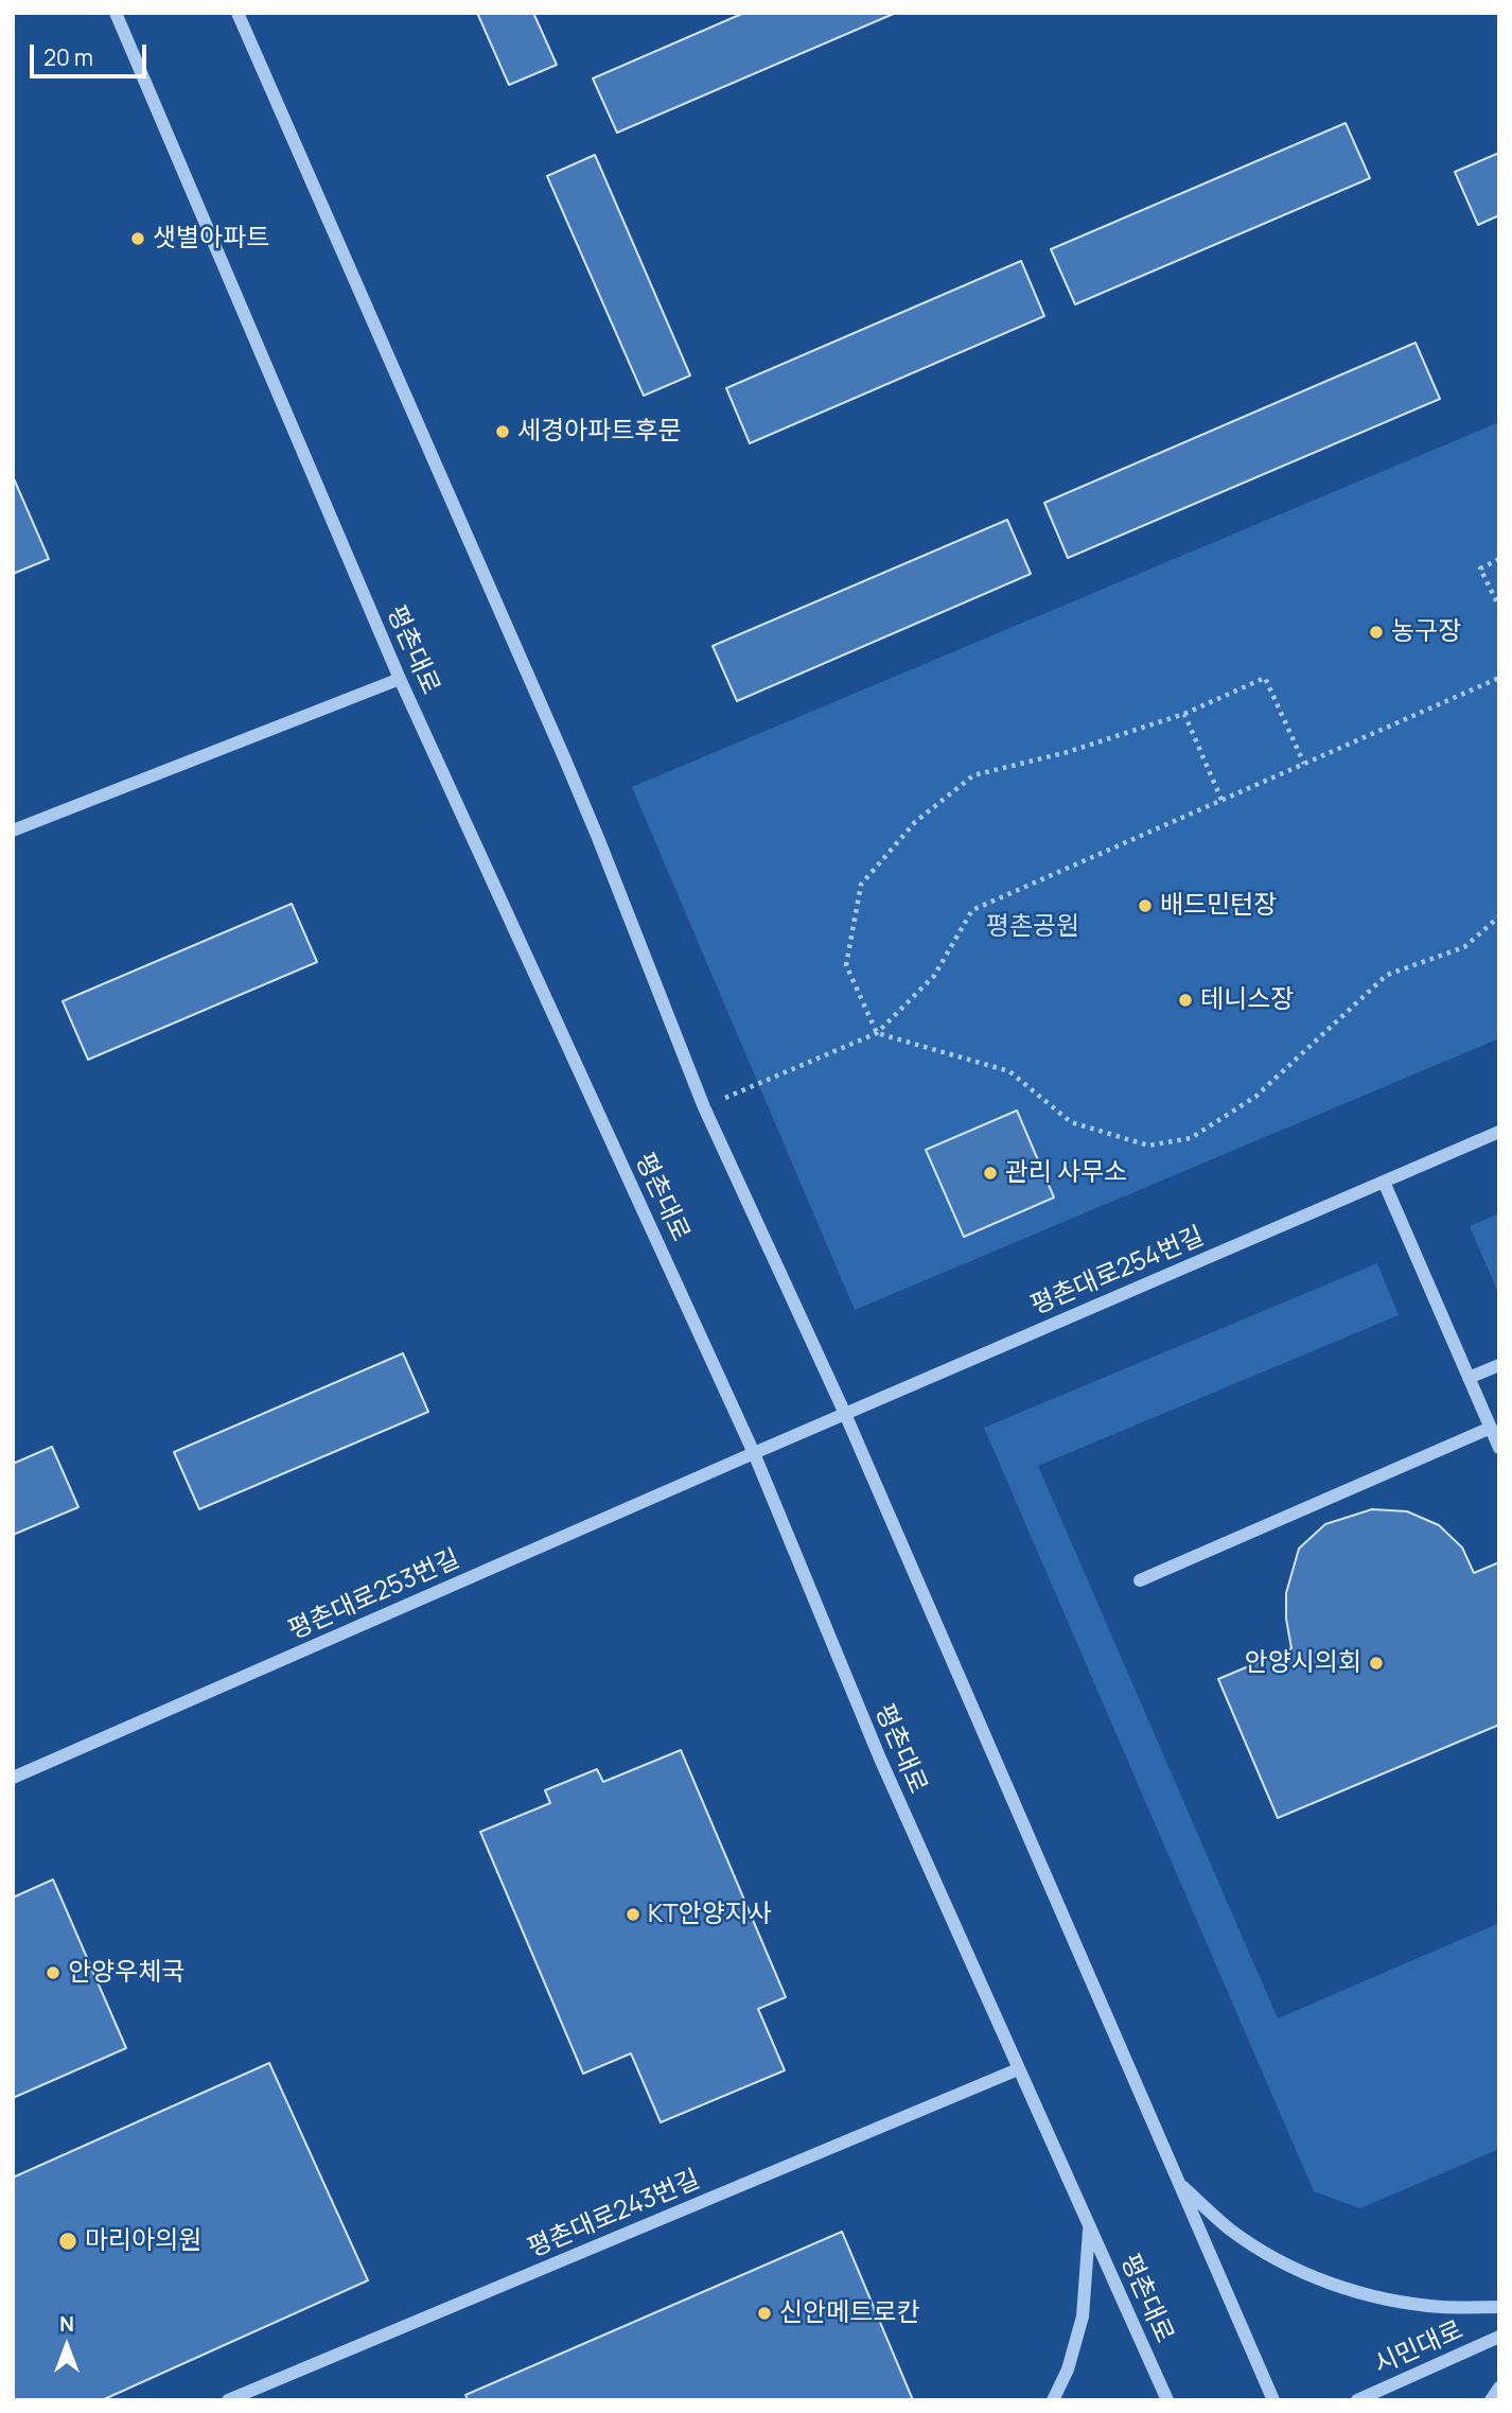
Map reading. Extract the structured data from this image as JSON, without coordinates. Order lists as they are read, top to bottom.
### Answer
{
  "streets": {
    "street": [
      "평촌대로",
      "평촌대로254번길",
      "평촌대로253번길",
      "평촌대로243번길",
      "시민대로"
    ]
  },
  "crossings": [
    ["평촌대로", "평촌대로254번길"],
    ["평촌대로", "평촌대로253번길"],
    ["평촌대로", "평촌대로243번길"],
    ["평촌대로254번길", "평촌대로253번길"]
  ],
  "parks": ["평촌공원"],
  "places": [
    "샛별아파트",
    "세경아파트후문",
    "농구장",
    "배드민턴장",
    "테니스장",
    "관리 사무소",
    "안양시의회",
    "KT안양지사",
    "안양우체국",
    "마리아의원",
    "신안메트로칸"
  ],
  "scale_bar": "20 m",
  "north": "top"
}
